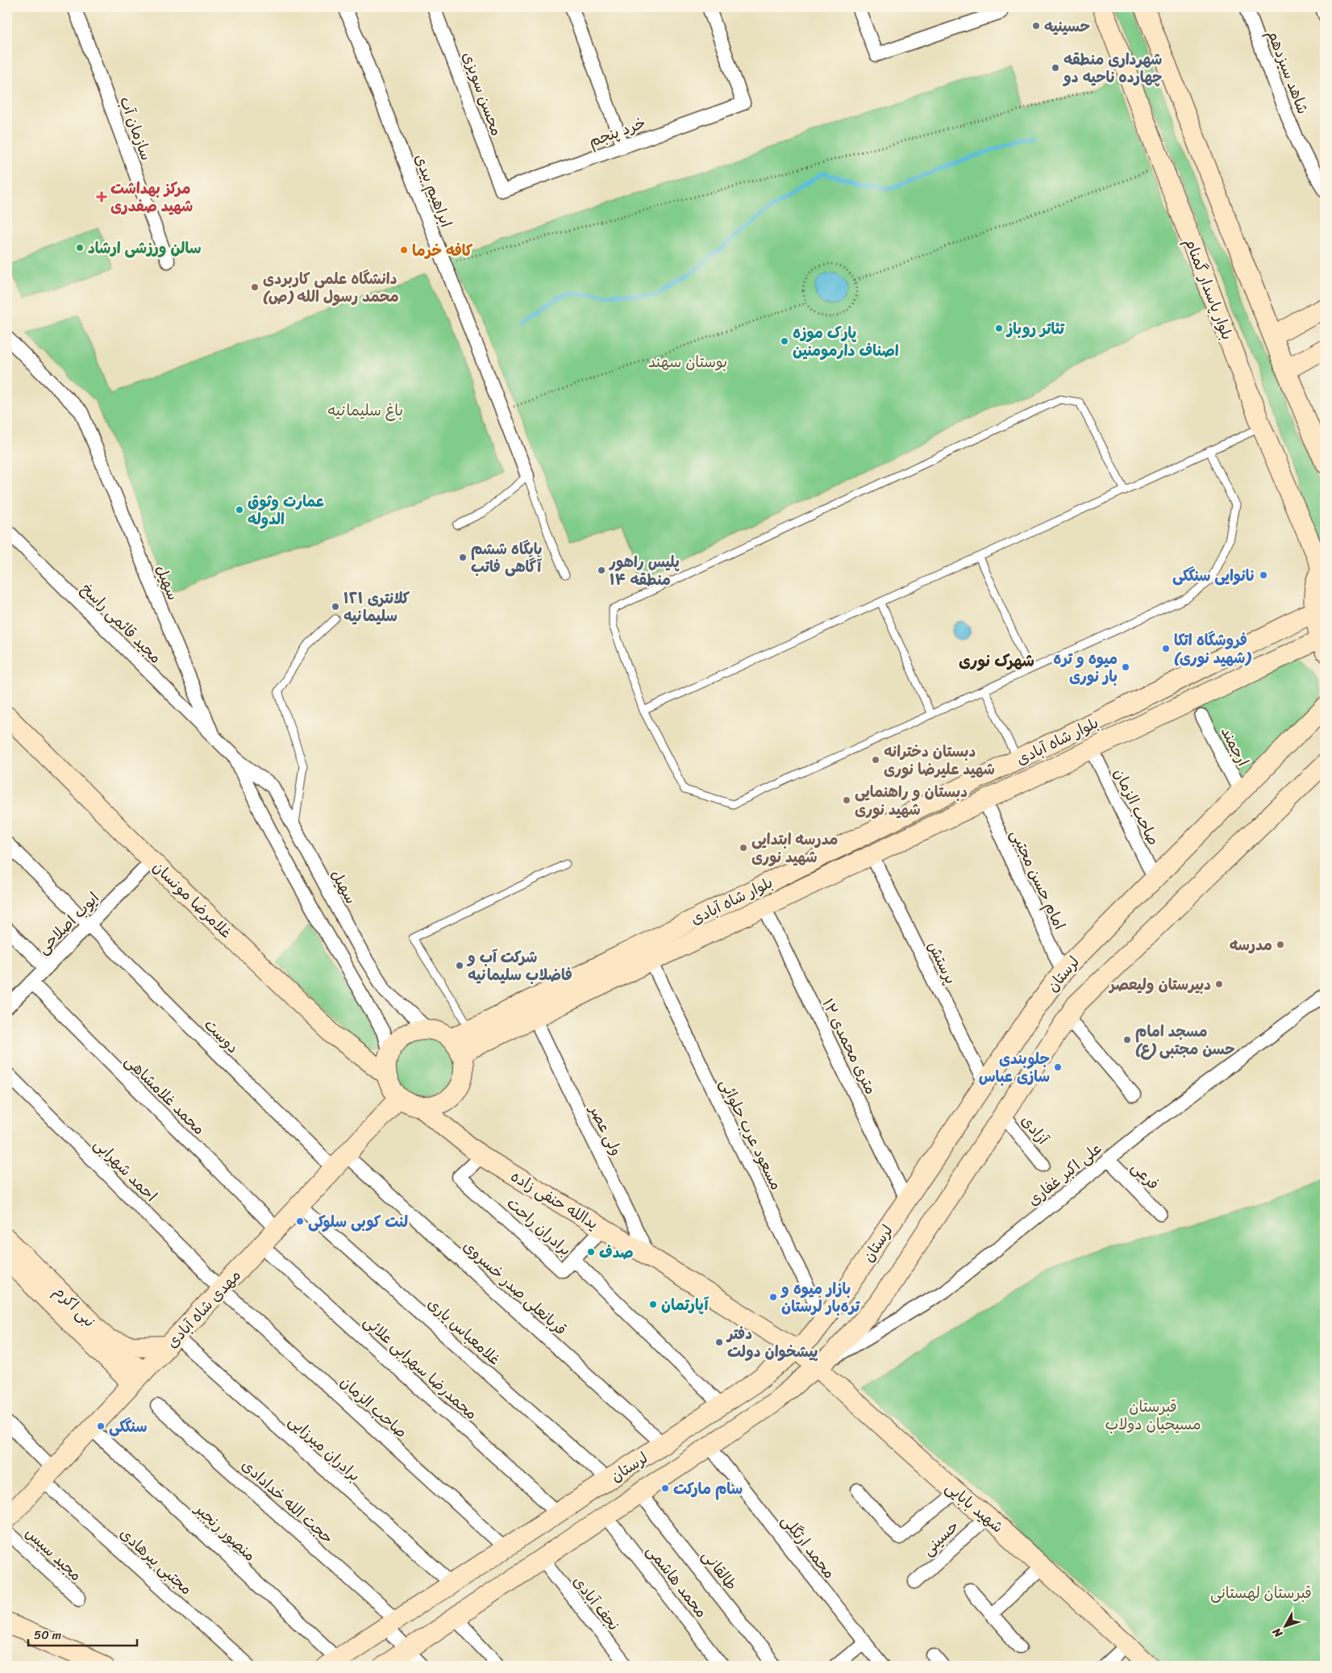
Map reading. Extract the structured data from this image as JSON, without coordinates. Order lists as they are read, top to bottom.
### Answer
{
  "streets": {
    "street": [
      "شاهد سیزدهم",
      "محسن سویزی",
      "سازمان آب",
      "خرد پنجم",
      "ابراهیم بیدی",
      "بلوار پاسدار گمنام",
      "سهیل",
      "مجید قائمی راسخ",
      "بلوار شاه آبادی",
      "ارجمند",
      "صاحب الزمان",
      "امام حسن مجتبی",
      "غلامرضا مونسان",
      "ایوب اصلاحی",
      "پرستش",
      "لرستان",
      "دوست",
      "۱۲ متری محمدی",
      "محمد غلامشاهی",
      "آزادی",
      "ولی عصر",
      "مسعود عرب حلوائی",
      "احمد شهرابی",
      "علی اکبر غفاری",
      "فرعی",
      "یدالله حنفی زاده",
      "برادران راحت",
      "قربانعلی صدر خسروی",
      "نبی اکرم",
      "مهدی شاه آبادی",
      "غلامعباس یاری",
      "محمدرضا سهرابی علائی",
      "برادران میرزایی",
      "حجت الله خدادادی",
      "شهید بابایی",
      "منصور رنجبر",
      "حسینی",
      "محمد ارتگلی",
      "مجید سپس",
      "مجتبی پیرهادی",
      "طالقانی",
      "محمد هاشمی",
      "نجف آبادی"
    ]
  },
  "crossings": [
    ["محسن سویزی", "خرد پنجم"],
    ["سهیل", "مجید قائمی راسخ"],
    ["سهیل", "بلوار شاه آبادی"],
    ["سهیل", "غلامرضا مونسان"],
    ["سهیل", "یدالله حنفی زاده"],
    ["سهیل", "مهدی شاه آبادی"],
    ["بلوار شاه آبادی", "صاحب الزمان"],
    ["بلوار شاه آبادی", "امام حسن مجتبی"],
    ["بلوار شاه آبادی", "غلامرضا مونسان"],
    ["بلوار شاه آبادی", "پرستش"],
    ["بلوار شاه آبادی", "۱۲ متری محمدی"],
    ["بلوار شاه آبادی", "ولی عصر"],
    ["بلوار شاه آبادی", "مسعود عرب حلوائی"],
    ["بلوار شاه آبادی", "یدالله حنفی زاده"],
    ["بلوار شاه آبادی", "مهدی شاه آبادی"],
    ["ارجمند", "لرستان"],
    ["صاحب الزمان", "لرستان"],
    ["صاحب الزمان", "احمد شهرابی"],
    ["صاحب الزمان", "مهدی شاه آبادی"],
    ["امام حسن مجتبی", "لرستان"],
    ["غلامرضا مونسان", "ایوب اصلاحی"],
    ["غلامرضا مونسان", "یدالله حنفی زاده"],
    ["غلامرضا مونسان", "مهدی شاه آبادی"],
    ["ایوب اصلاحی", "دوست"],
    ["ایوب اصلاحی", "محمد غلامشاهی"],
    ["پرستش", "لرستان"],
    ["لرستان", "۱۲ متری محمدی"],
    ["لرستان", "آزادی"],
    ["لرستان", "مسعود عرب حلوائی"],
    ["لرستان", "علی اکبر غفاری"],
    ["لرستان", "یدالله حنفی زاده"],
    ["لرستان", "برادران راحت"],
    ["لرستان", "قربانعلی صدر خسروی"],
    ["لرستان", "غلامعباس یاری"],
    ["لرستان", "محمدرضا سهرابی علائی"],
    ["لرستان", "برادران میرزایی"],
    ["لرستان", "حجت الله خدادادی"],
    ["لرستان", "شهید بابایی"],
    ["لرستان", "منصور رنجبر"],
    ["لرستان", "محمد ارتگلی"],
    ["لرستان", "طالقانی"],
    ["لرستان", "محمد هاشمی"],
    ["لرستان", "نجف آبادی"],
    ["دوست", "قربانعلی صدر خسروی"],
    ["دوست", "مهدی شاه آبادی"],
    ["محمد غلامشاهی", "مهدی شاه آبادی"],
    ["ولی عصر", "یدالله حنفی زاده"],
    ["احمد شهرابی", "مهدی شاه آبادی"],
    ["علی اکبر غفاری", "فرعی"],
    ["علی اکبر غفاری", "شهید بابایی"],
    ["یدالله حنفی زاده", "برادران راحت"],
    ["یدالله حنفی زاده", "مهدی شاه آبادی"],
    ["یدالله حنفی زاده", "شهید بابایی"],
    ["قربانعلی صدر خسروی", "مهدی شاه آبادی"],
    ["نبی اکرم", "مهدی شاه آبادی"],
    ["مهدی شاه آبادی", "غلامعباس یاری"],
    ["مهدی شاه آبادی", "محمدرضا سهرابی علائی"],
    ["مهدی شاه آبادی", "برادران میرزایی"],
    ["مهدی شاه آبادی", "منصور رنجبر"],
    ["مهدی شاه آبادی", "مجتبی پیرهادی"],
    ["شهید بابایی", "حسینی"]
  ],
  "districts": ["شهرک نوری"],
  "parks": [
    "بوستان سهند",
    "باغ سلیمانیه",
    "قبرستان مسیحیان دولاب",
    "قبرستان لهستانی"
  ],
  "places": {
    "other": [
      "حسینیه",
      "شهرداری منطقه چهارده ناحیه دو",
      "سالن ورزشی ارشاد",
      "کافه خرما",
      "دانشگاه علمی کاربردی محمد رسول الله (ص)",
      "تئاتر روباز",
      "پارک موزه اصناف دارمومنین",
      "عمارت وثوق الدوله",
      "پایگاه ششم آگاهی فاتب",
      "پلیس راهور منطقه ۱۴",
      "نانوایی سنگکی",
      "كلانتری ١٢١ سلیمانیه",
      "فروشگاه اتکا (شهید نوری)",
      "میوه و تره بار نوری",
      "دبستان دخترانه شهید علیرضا نوری",
      "دبستان و راهنمایی شهید نوری",
      "مدرسه ابتدایی شهید نوری",
      "مدرسه",
      "شرکت آب و فاضلاب سلیمانیه",
      "دبیرستان ولیعصر",
      "مسجد امام حسن مجتبی (ع)",
      "جلوبندی سازی عباس",
      "لنت کوبی سلوکی",
      "صدف",
      "بازار میوه و تره‌بار لرستان",
      "آپارتمان",
      "دفتر پیشخوان دولت",
      "سنگکی",
      "سام مارکت"
    ],
    "health": ["مرکز بهداشت شهید صفدری"]
  },
  "scale_bar": "50 m",
  "north": "bottom left"
}
